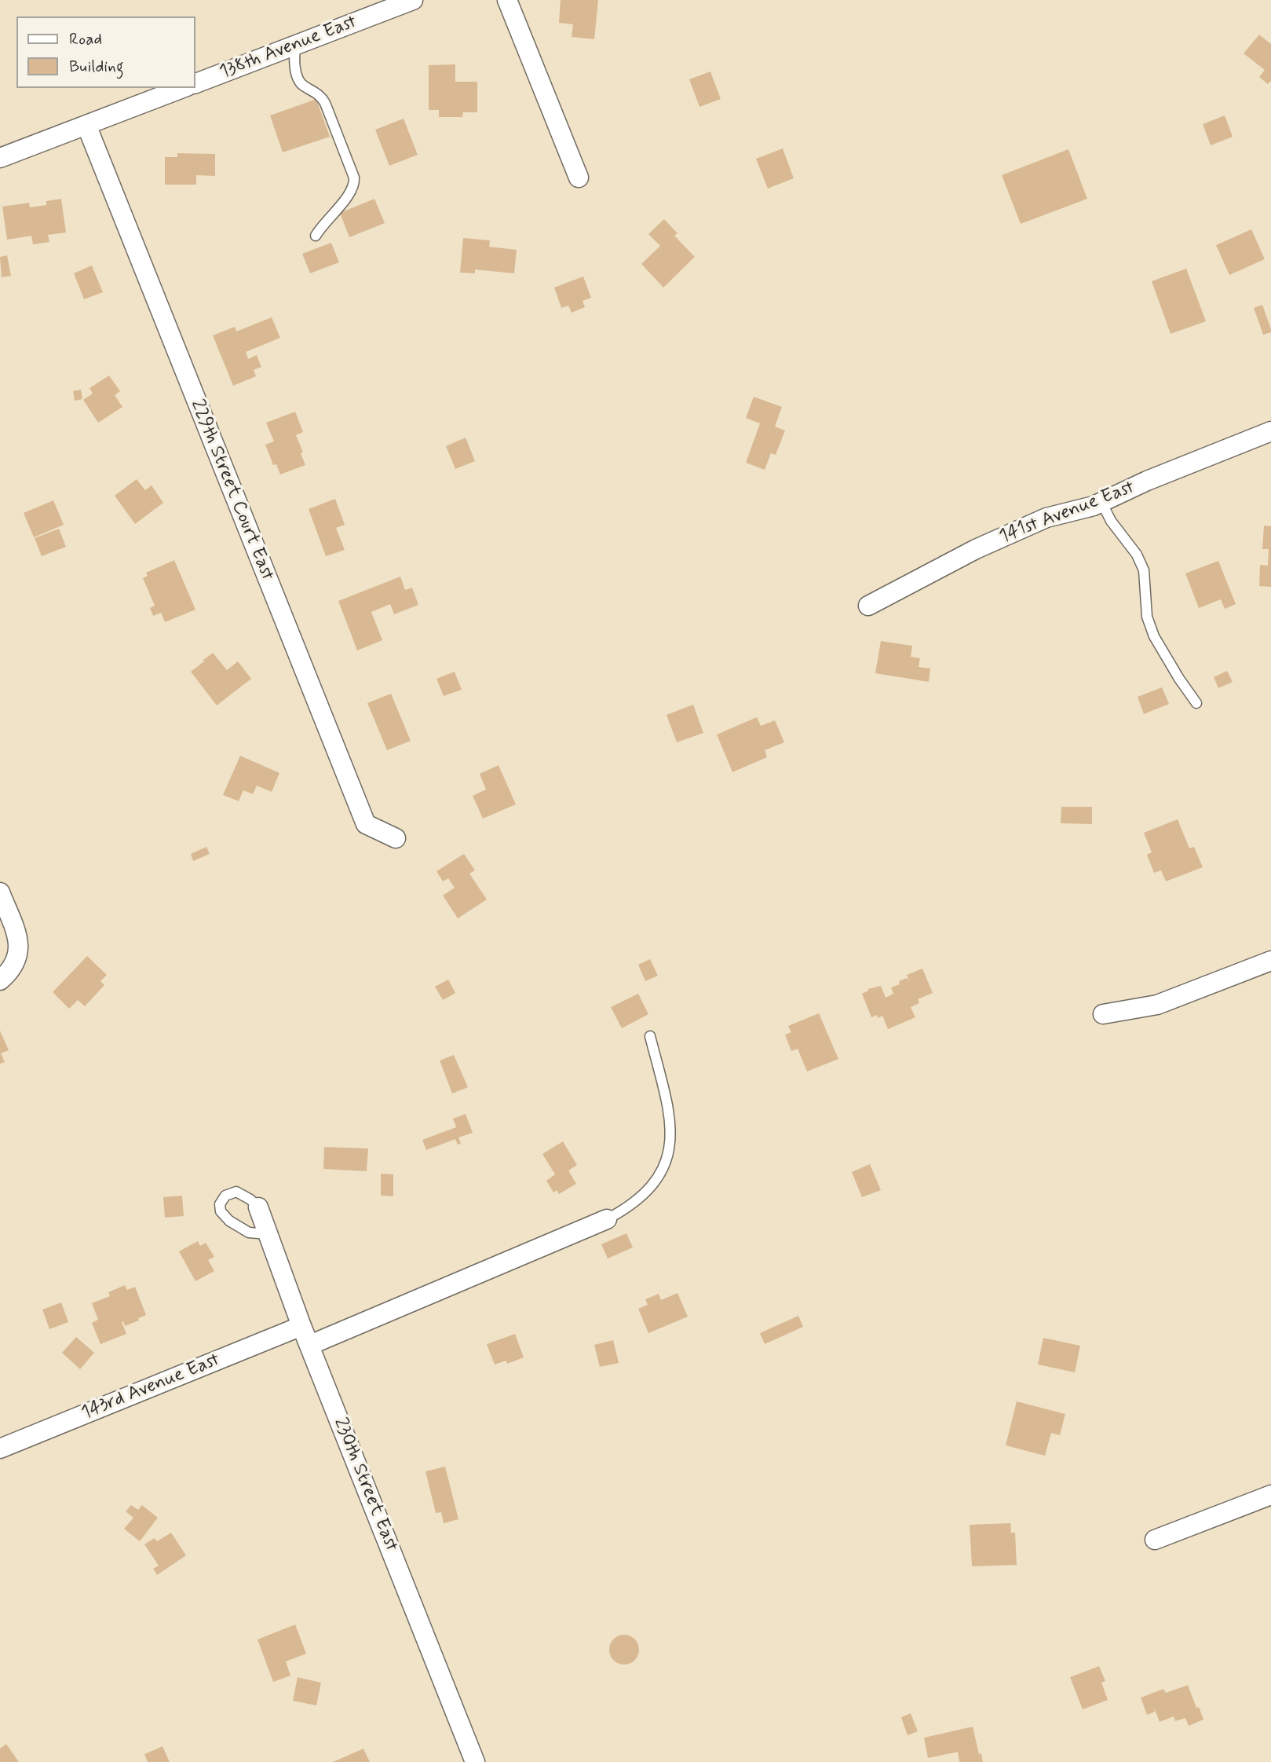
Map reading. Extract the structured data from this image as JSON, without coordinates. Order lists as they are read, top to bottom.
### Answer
{
  "streets": {
    "street": [
      "138th Avenue East",
      "229th Street Court East",
      "141st Avenue East",
      "143rd Avenue East",
      "230th Street East"
    ]
  },
  "crossings": [
    ["143rd Avenue East", "230th Street East"]
  ],
  "legend": ["Road", "Building"]
}
